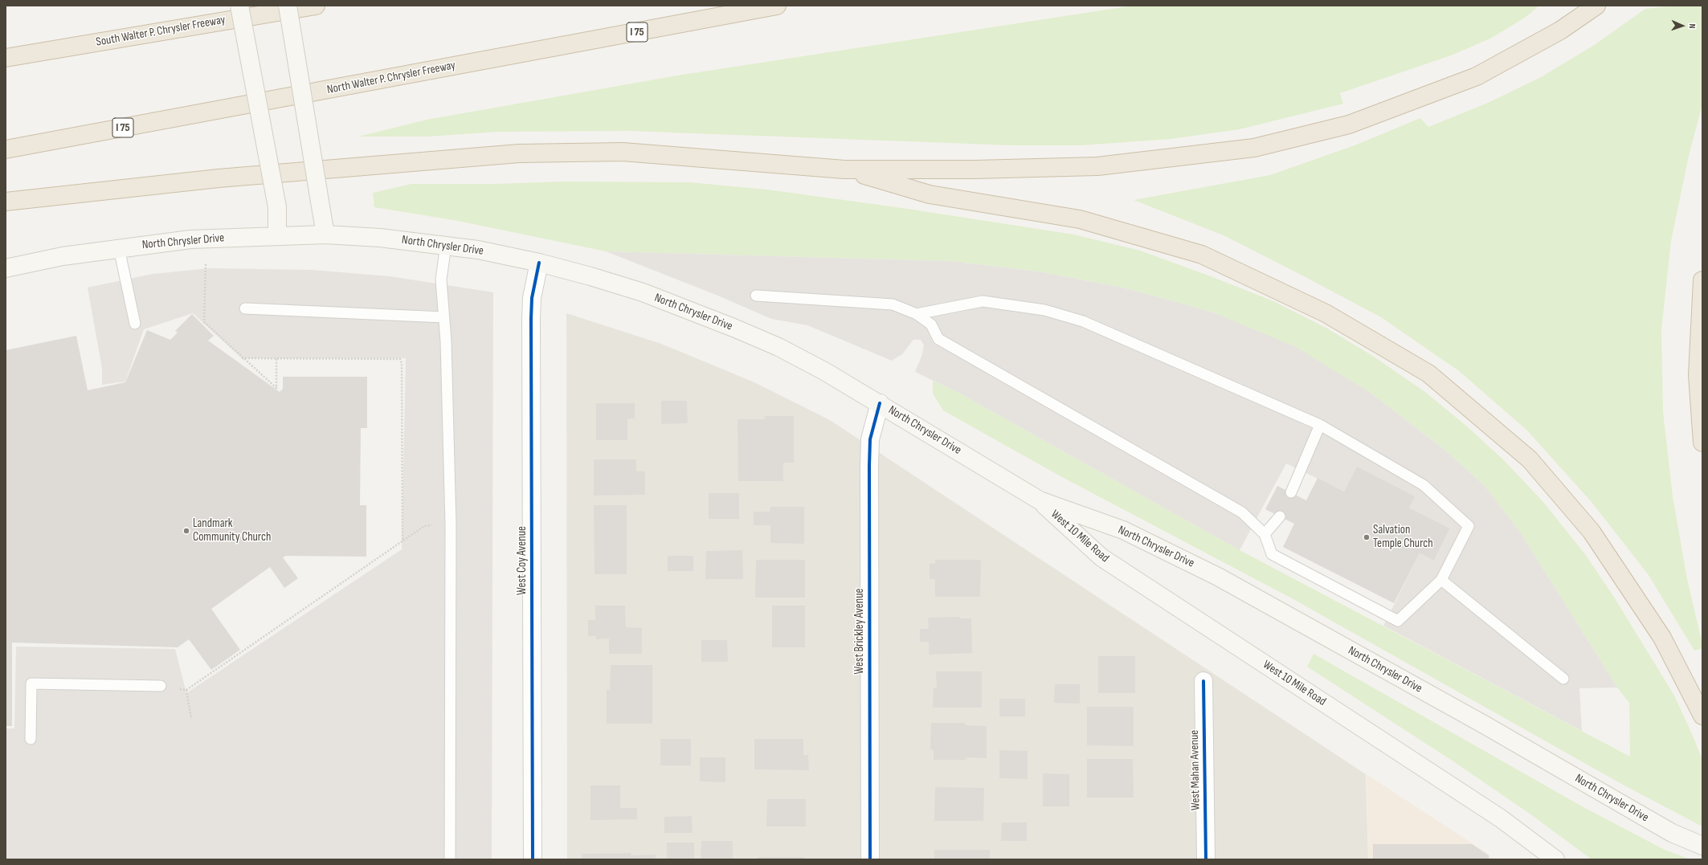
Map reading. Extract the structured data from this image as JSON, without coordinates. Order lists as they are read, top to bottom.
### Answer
{
  "streets": {
    "highway": ["South Walter P. Chrysler Freeway", "I 75", "North Walter P. Chrysler Freeway"],
    "main road": ["North Chrysler Drive", "West 10 Mile Road"],
    "street": ["West Coy Avenue", "West Brickley Avenue", "West Mahan Avenue"]
  },
  "crossings": [
    ["North Chrysler Drive", "West 10 Mile Road"],
    ["North Chrysler Drive", "West Coy Avenue"],
    ["North Chrysler Drive", "West Brickley Avenue"]
  ],
  "places": ["Landmark Community Church", "Salvation Temple Church"],
  "north": "right"
}
